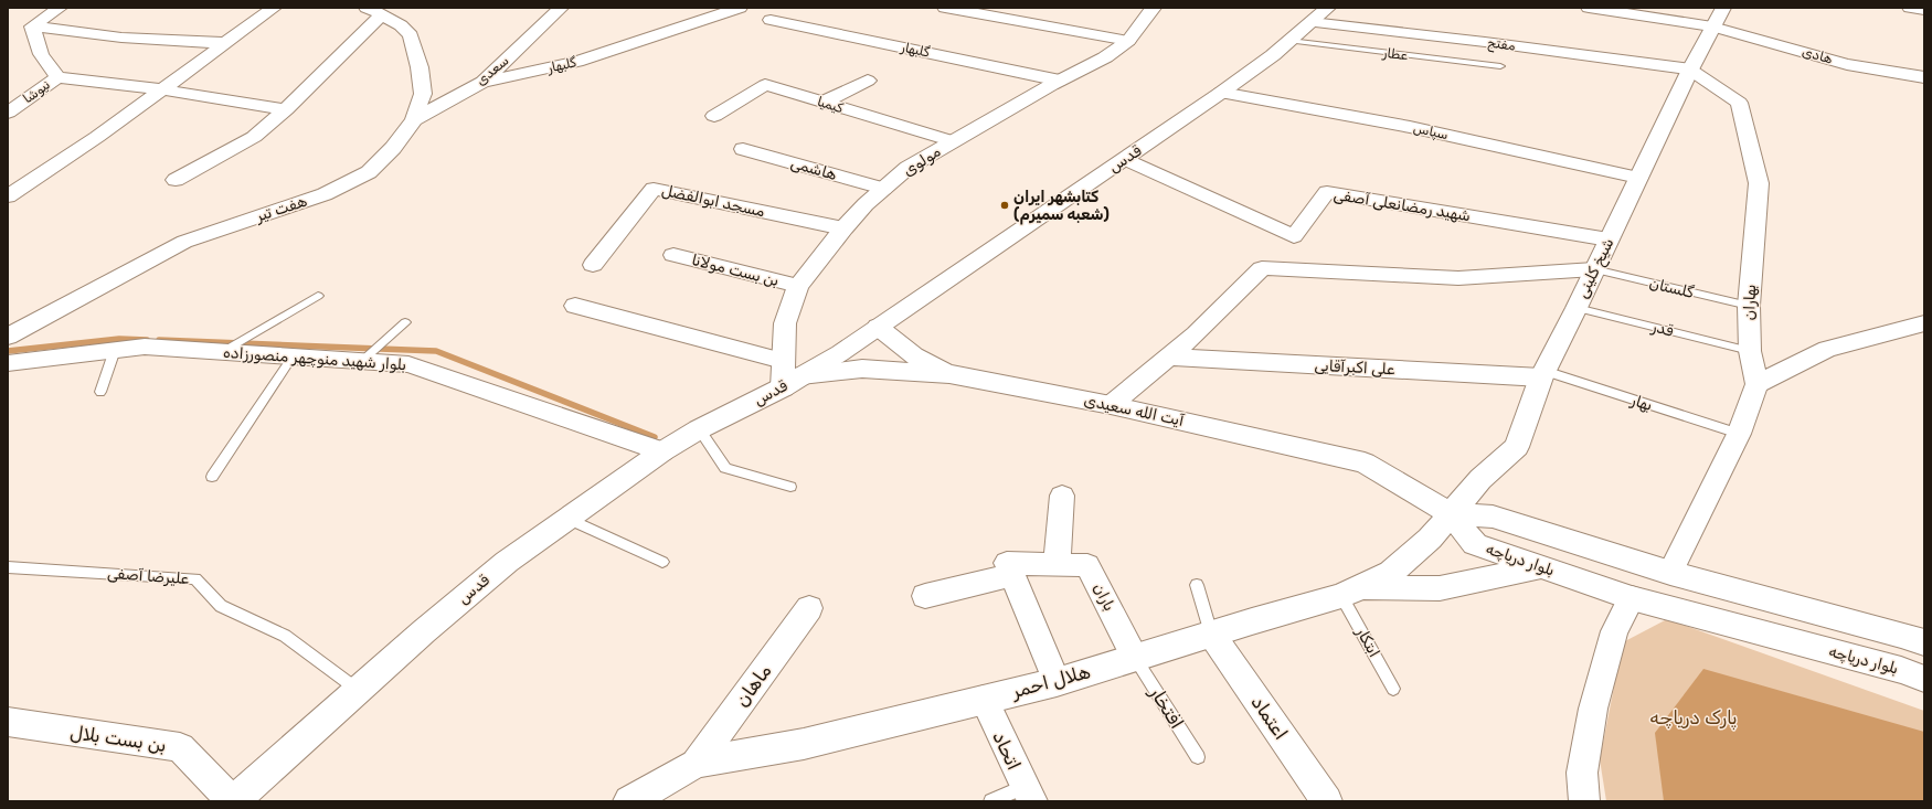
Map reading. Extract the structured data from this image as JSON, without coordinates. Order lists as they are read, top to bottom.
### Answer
{
  "streets": {
    "street": [
      "مفتح",
      "گلبهار",
      "هادی",
      "سعدی",
      "نیوشا",
      "کیمیا",
      "سپاس",
      "قدس",
      "مولوی",
      "هاشمی",
      "مسجد ابوالفضل",
      "شهید رمضانعلی آصفی",
      "هفت تیر",
      "شیخ کلینی",
      "بن بست مولانا",
      "بهاران",
      "بلوار شهید منوچهر منصورزاده",
      "علی اکبرآقایی",
      "آیت الله سعیدی",
      "بلوار دریاچه",
      "باران",
      "هلال احمر",
      "ماهان",
      "اعتماد",
      "بن بست بلال",
      "اتحاد"
    ],
    "lane": [
      "عطار",
      "گلستان",
      "قدر",
      "بهار",
      "علیرضا آصفی",
      "ابتکار",
      "افتخار"
    ]
  },
  "crossings": [
    ["مفتح", "قدس"],
    ["مفتح", "شیخ کلینی"],
    ["مفتح", "بهاران"],
    ["گلبهار", "سعدی"],
    ["گلبهار", "مولوی"],
    ["عطار", "قدس"],
    ["هادی", "شیخ کلینی"],
    ["سعدی", "هفت تیر"],
    ["کیمیا", "مولوی"],
    ["سپاس", "قدس"],
    ["سپاس", "شیخ کلینی"],
    ["قدس", "مولوی"],
    ["قدس", "شهید رمضانعلی آصفی"],
    ["قدس", "بلوار شهید منوچهر منصورزاده"],
    ["قدس", "آیت الله سعیدی"],
    ["قدس", "علیرضا آصفی"],
    ["قدس", "بن بست بلال"],
    ["مولوی", "هاشمی"],
    ["مولوی", "مسجد ابوالفضل"],
    ["مولوی", "بن بست مولانا"],
    ["مولوی", "آیت الله سعیدی"],
    ["شهید رمضانعلی آصفی", "شیخ کلینی"],
    ["شیخ کلینی", "گلستان"],
    ["شیخ کلینی", "بهاران"],
    ["شیخ کلینی", "قدر"],
    ["شیخ کلینی", "علی اکبرآقایی"],
    ["شیخ کلینی", "بهار"],
    ["شیخ کلینی", "آیت الله سعیدی"],
    ["شیخ کلینی", "بلوار دریاچه"],
    ["شیخ کلینی", "هلال احمر"],
    ["گلستان", "بهاران"],
    ["بهاران", "قدر"],
    ["علی اکبرآقایی", "بهار"],
    ["آیت الله سعیدی", "بلوار دریاچه"],
    ["آیت الله سعیدی", "هلال احمر"],
    ["بلوار دریاچه", "هلال احمر"],
    ["باران", "هلال احمر"],
    ["باران", "افتخار"],
    ["ابتکار", "هلال احمر"],
    ["هلال احمر", "ماهان"],
    ["هلال احمر", "افتخار"],
    ["هلال احمر", "اعتماد"],
    ["هلال احمر", "اتحاد"]
  ],
  "parks": ["پارک دریاچه"],
  "places": ["کتابشهر ایران (شعبه سمیرم)"]
}
